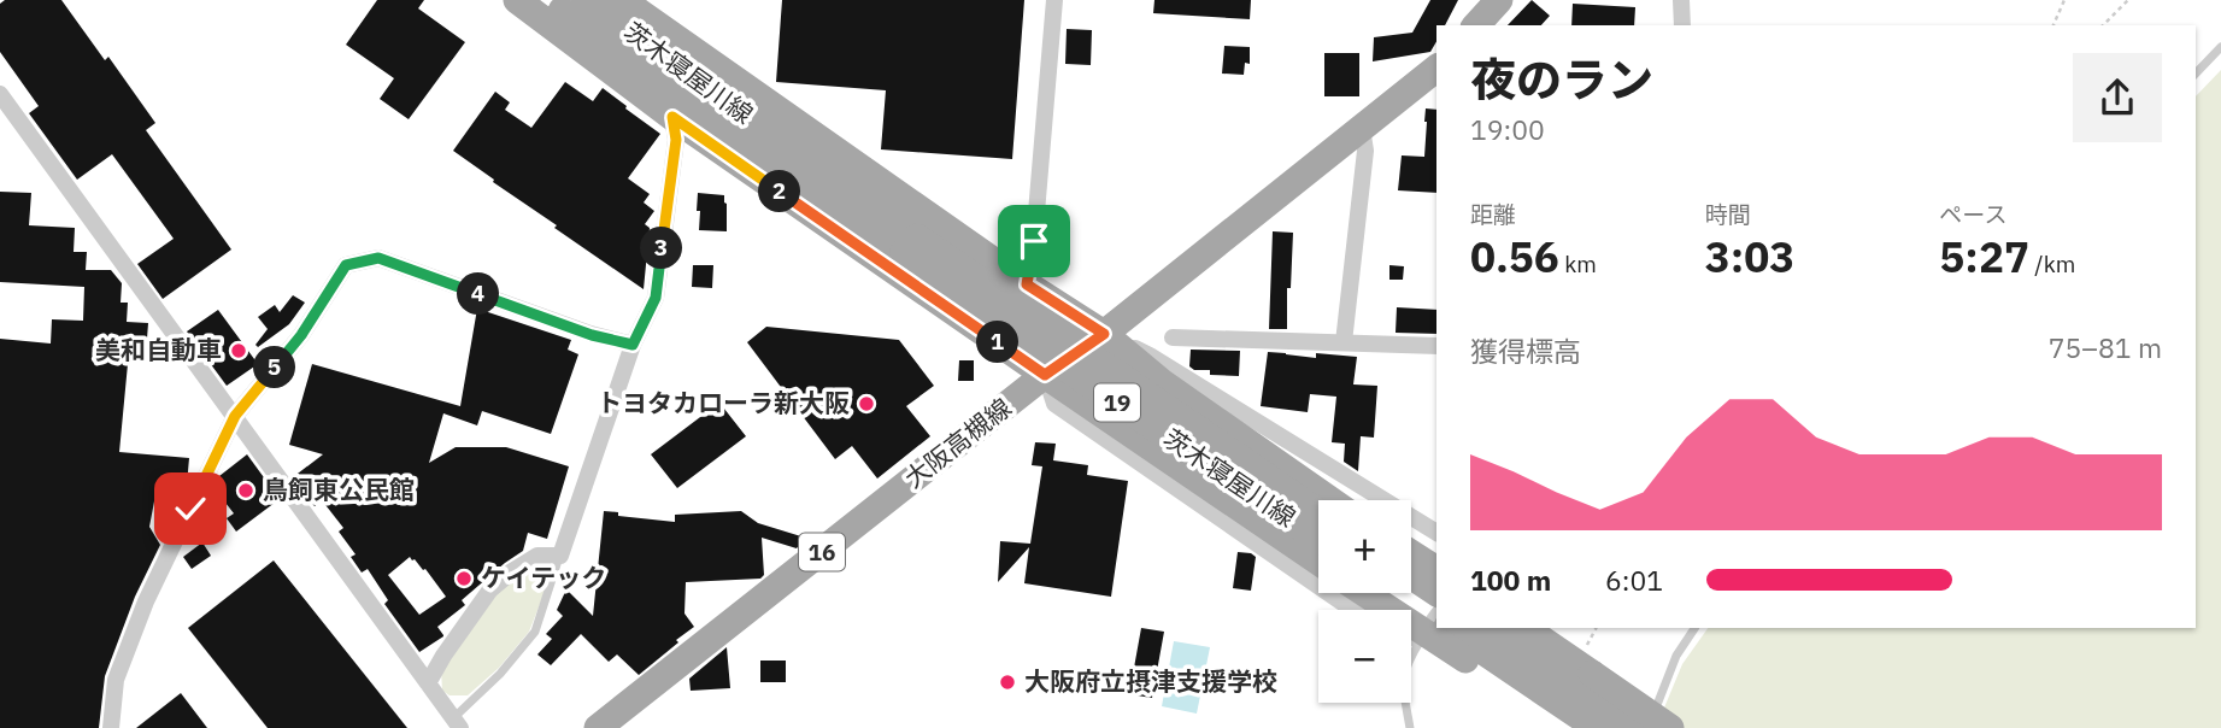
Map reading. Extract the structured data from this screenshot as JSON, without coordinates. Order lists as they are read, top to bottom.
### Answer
{
  "streets": {
    "main road": [
      "茨木寝屋川線",
      "19",
      "大阪高槻線",
      "16"
    ]
  },
  "places": [
    "美和自動車",
    "トヨタカローラ新大阪",
    "鳥飼東公民館",
    "ケイテック",
    "大阪府立摂津支援学校"
  ],
  "page": {
    "heading": ["夜のラン", "19:00"],
    "stats": [
      ["距離", "0.56 km"],
      ["時間", "3:03"],
      ["ペース", "5:27 /km"]
    ],
    "pins": [
      "2",
      "3",
      "4",
      "1",
      "5"
    ],
    "chart": ["獲得標高", "75–81 m"],
    "map_buttons": ["+", "−"],
    "list": [
      {
        "name": "100 m",
        "note": "6:01"
      }
    ]
  }
}
